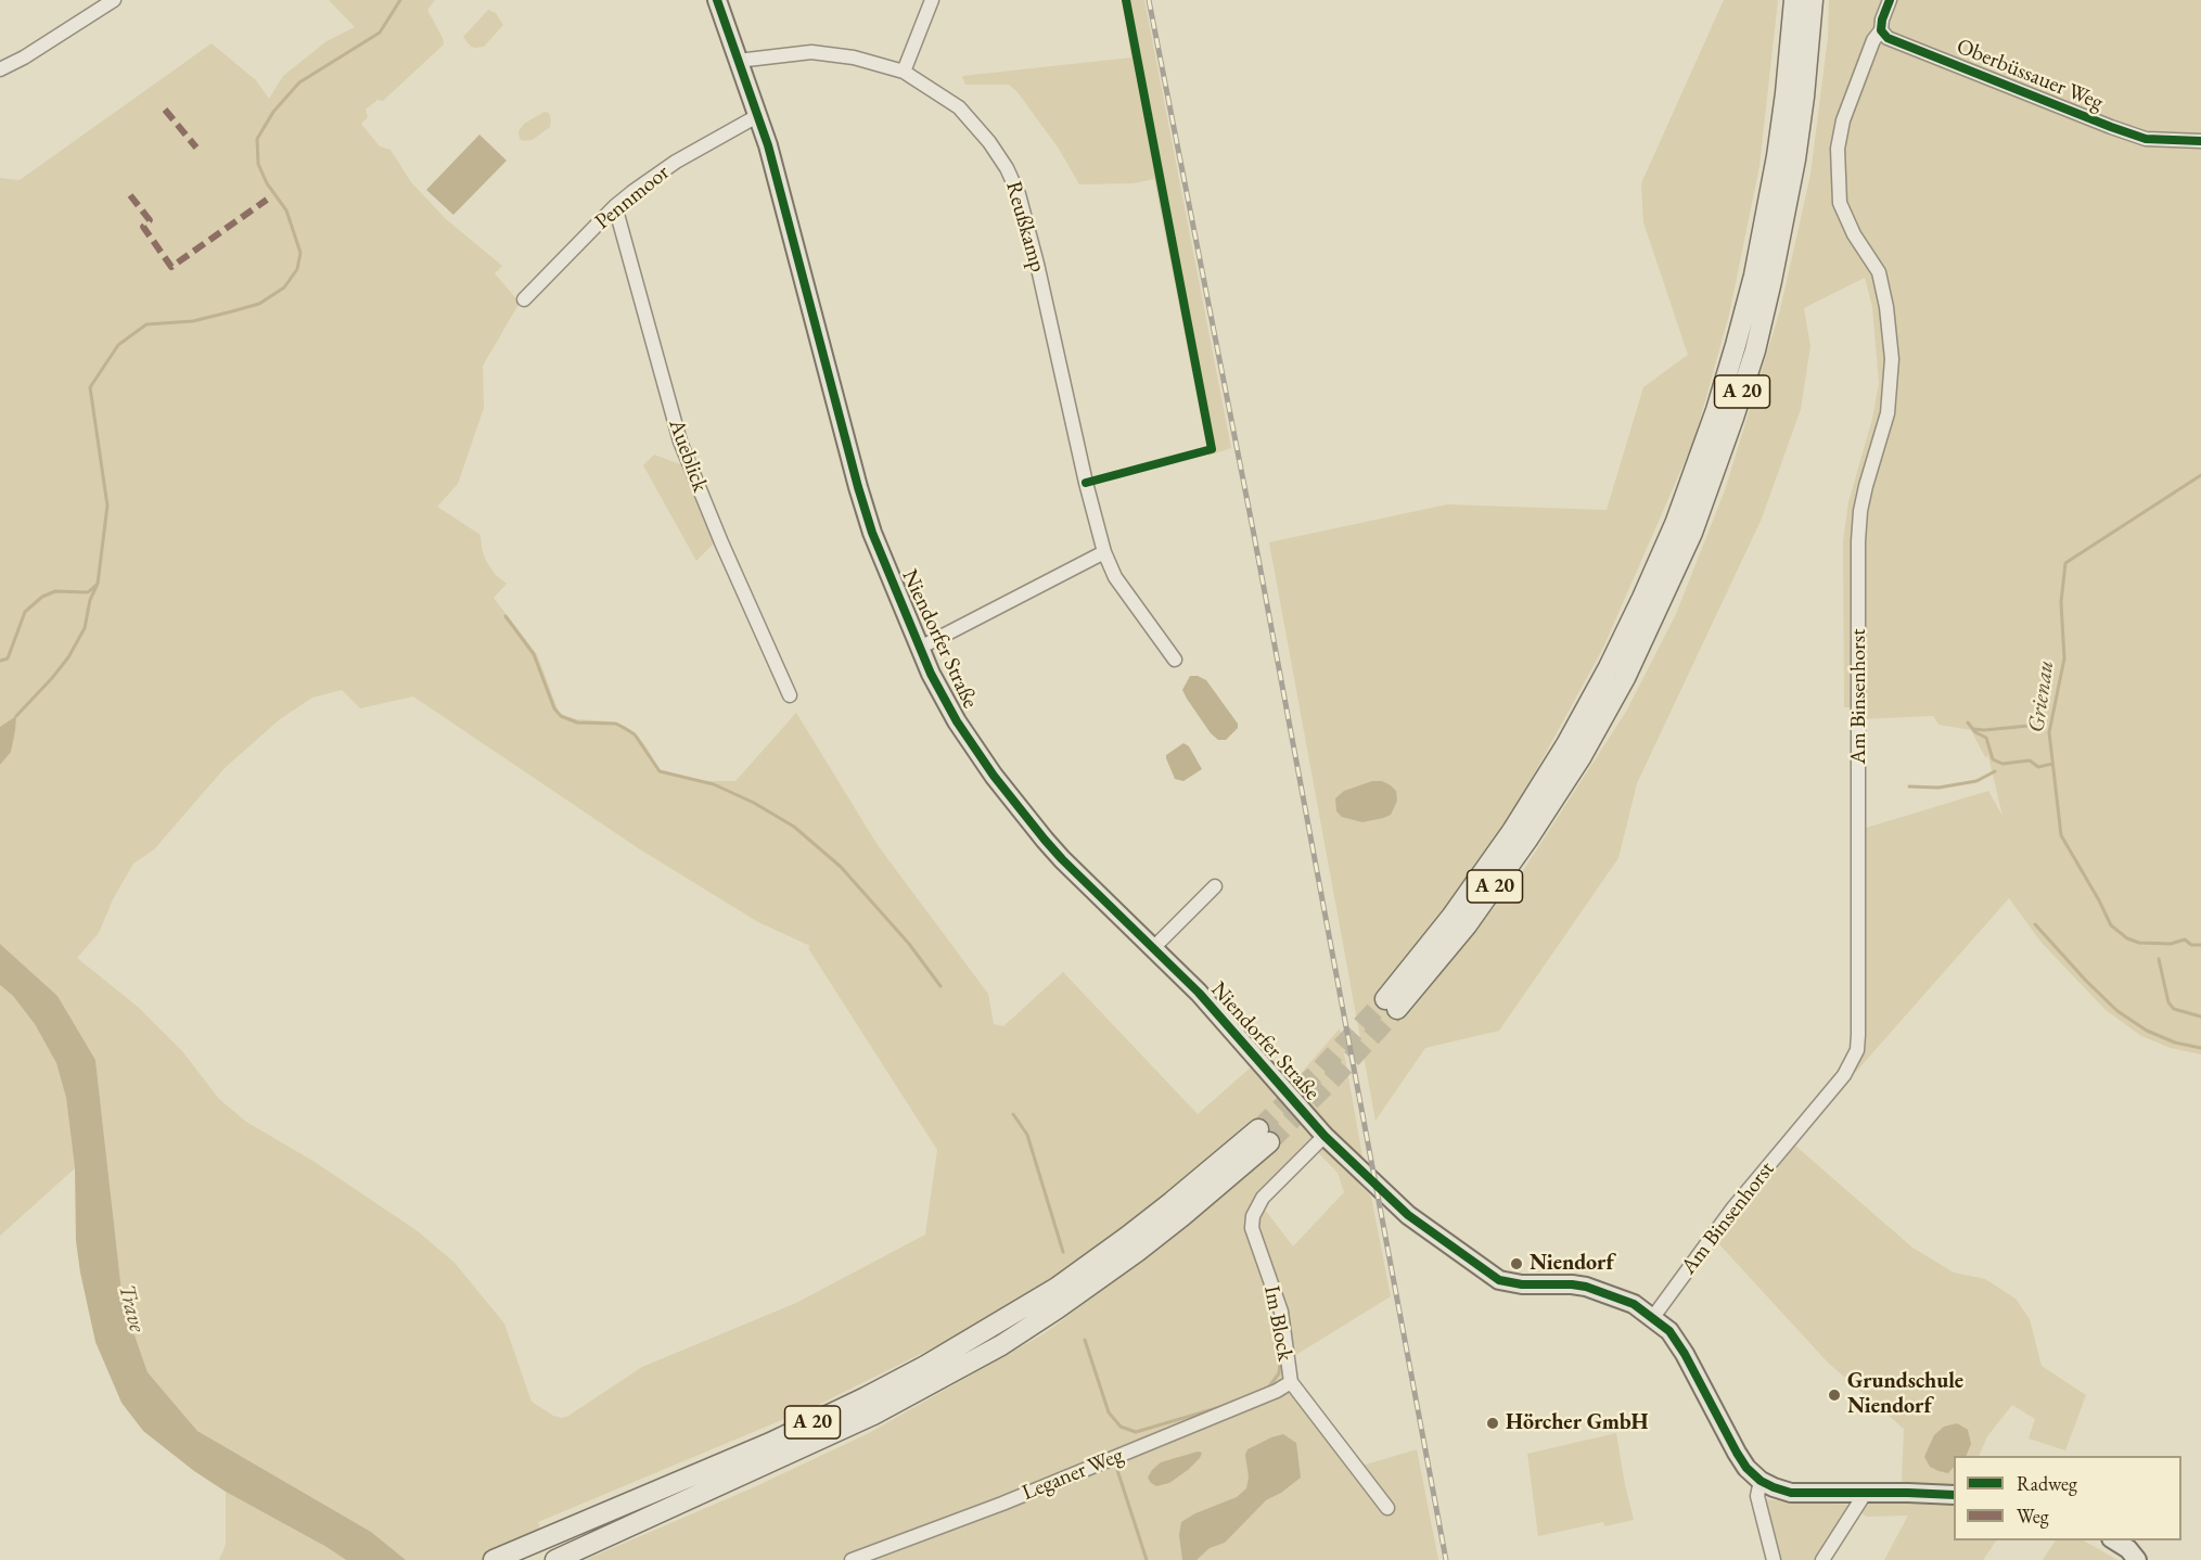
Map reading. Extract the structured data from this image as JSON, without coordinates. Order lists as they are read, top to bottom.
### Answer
{
  "streets": {
    "highway": ["A 20"],
    "main road": ["Niendorfer Straße"],
    "street": [
      "Oberbüssauer Weg",
      "Pennmoor",
      "Reußkamp",
      "Aueblick",
      "Am Binsenhorst",
      "Im Block",
      "Leganer Weg"
    ]
  },
  "crossings": [
    ["Oberbüssauer Weg", "Am Binsenhorst"],
    ["Pennmoor", "Aueblick"],
    ["Pennmoor", "Niendorfer Straße"],
    ["Reußkamp", "Niendorfer Straße"],
    ["Niendorfer Straße", "Am Binsenhorst"],
    ["Niendorfer Straße", "Im Block"],
    ["Im Block", "Leganer Weg"]
  ],
  "water": ["Grienau", "Trave"],
  "places": ["Niendorf", "Grundschule Niendorf", "Hörcher GmbH"],
  "legend": ["Radweg", "Weg"]
}
